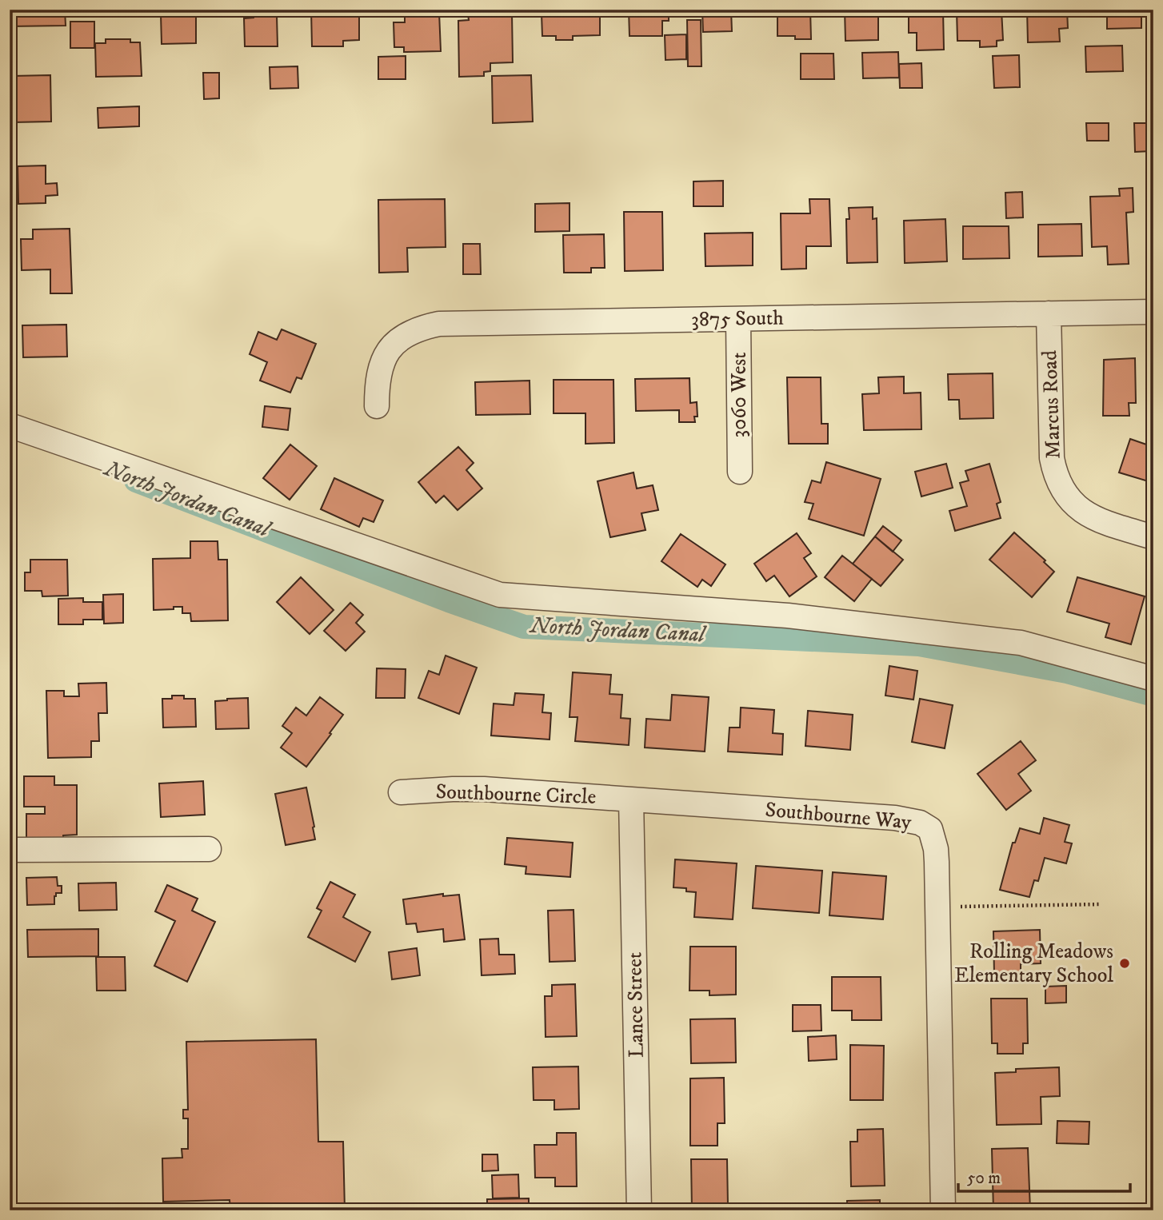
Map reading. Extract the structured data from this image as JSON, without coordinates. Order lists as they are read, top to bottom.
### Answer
{
  "streets": {
    "street": [
      "3875 South",
      "3060 West",
      "Marcus Road",
      "Southbourne Circle",
      "Southbourne Way",
      "Lance Street"
    ]
  },
  "crossings": [
    ["3875 South", "3060 West"],
    ["3875 South", "Marcus Road"],
    ["Southbourne Circle", "Southbourne Way"],
    ["Southbourne Circle", "Lance Street"],
    ["Southbourne Way", "Lance Street"]
  ],
  "water": ["North Jordan Canal"],
  "places": ["Rolling Meadows Elementary School"],
  "scale_bar": "50 m"
}
